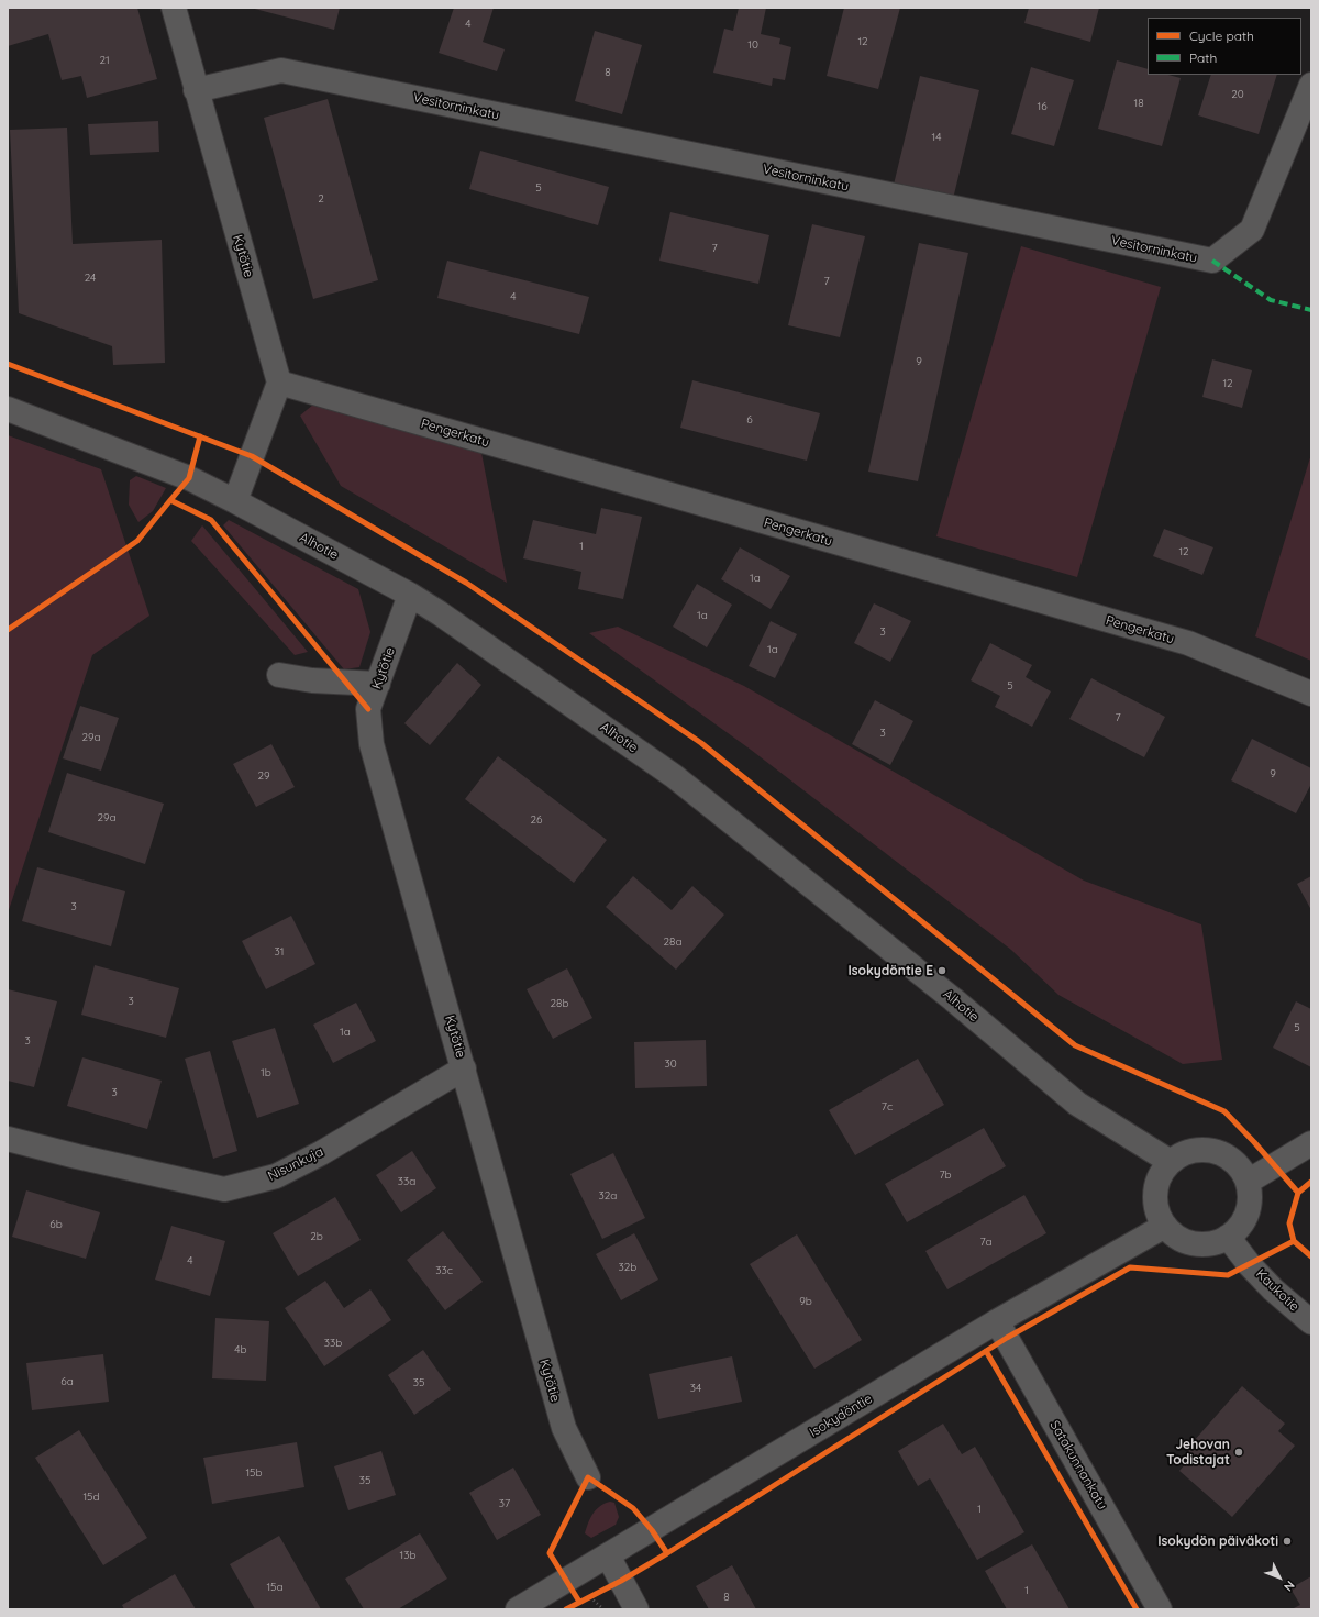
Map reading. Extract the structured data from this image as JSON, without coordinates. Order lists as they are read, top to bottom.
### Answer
{
  "streets": {
    "street": [
      "Vesitorninkatu",
      "Kytötie",
      "Pengerkatu",
      "Alhotie",
      "Nisunkuja",
      "Kaukotie",
      "Isokydöntie",
      "Satakunnankatu"
    ]
  },
  "crossings": [
    ["Vesitorninkatu", "Kytötie"],
    ["Kytötie", "Pengerkatu"],
    ["Kytötie", "Alhotie"],
    ["Kytötie", "Nisunkuja"],
    ["Alhotie", "Kaukotie"],
    ["Alhotie", "Isokydöntie"],
    ["Kaukotie", "Isokydöntie"],
    ["Isokydöntie", "Satakunnankatu"]
  ],
  "places": ["Isokydöntie E", "Jehovan Todistajat", "Isokydön päiväkoti"],
  "house_numbers": [
    "4",
    "12",
    "10",
    "21",
    "8",
    "20",
    "18",
    "16",
    "14",
    "5",
    "2",
    "7",
    "24",
    "7",
    "4",
    "9",
    "12",
    "6",
    "1",
    "12",
    "1a",
    "1a",
    "3",
    "1a",
    "5",
    "7",
    "3",
    "29a",
    "9",
    "29",
    "29a",
    "26",
    "3",
    "28a",
    "31",
    "3",
    "28b",
    "5",
    "1a",
    "3",
    "30",
    "1b",
    "3",
    "7c",
    "7b",
    "33a",
    "32a",
    "6b",
    "2b",
    "7a",
    "4",
    "32b",
    "33c",
    "9b",
    "33b",
    "4b",
    "6a",
    "35",
    "34",
    "15b",
    "35",
    "15d",
    "37",
    "1",
    "13b",
    "15a",
    "1",
    "8"
  ],
  "legend": ["Cycle path", "Path"],
  "north": "bottom right"
}
